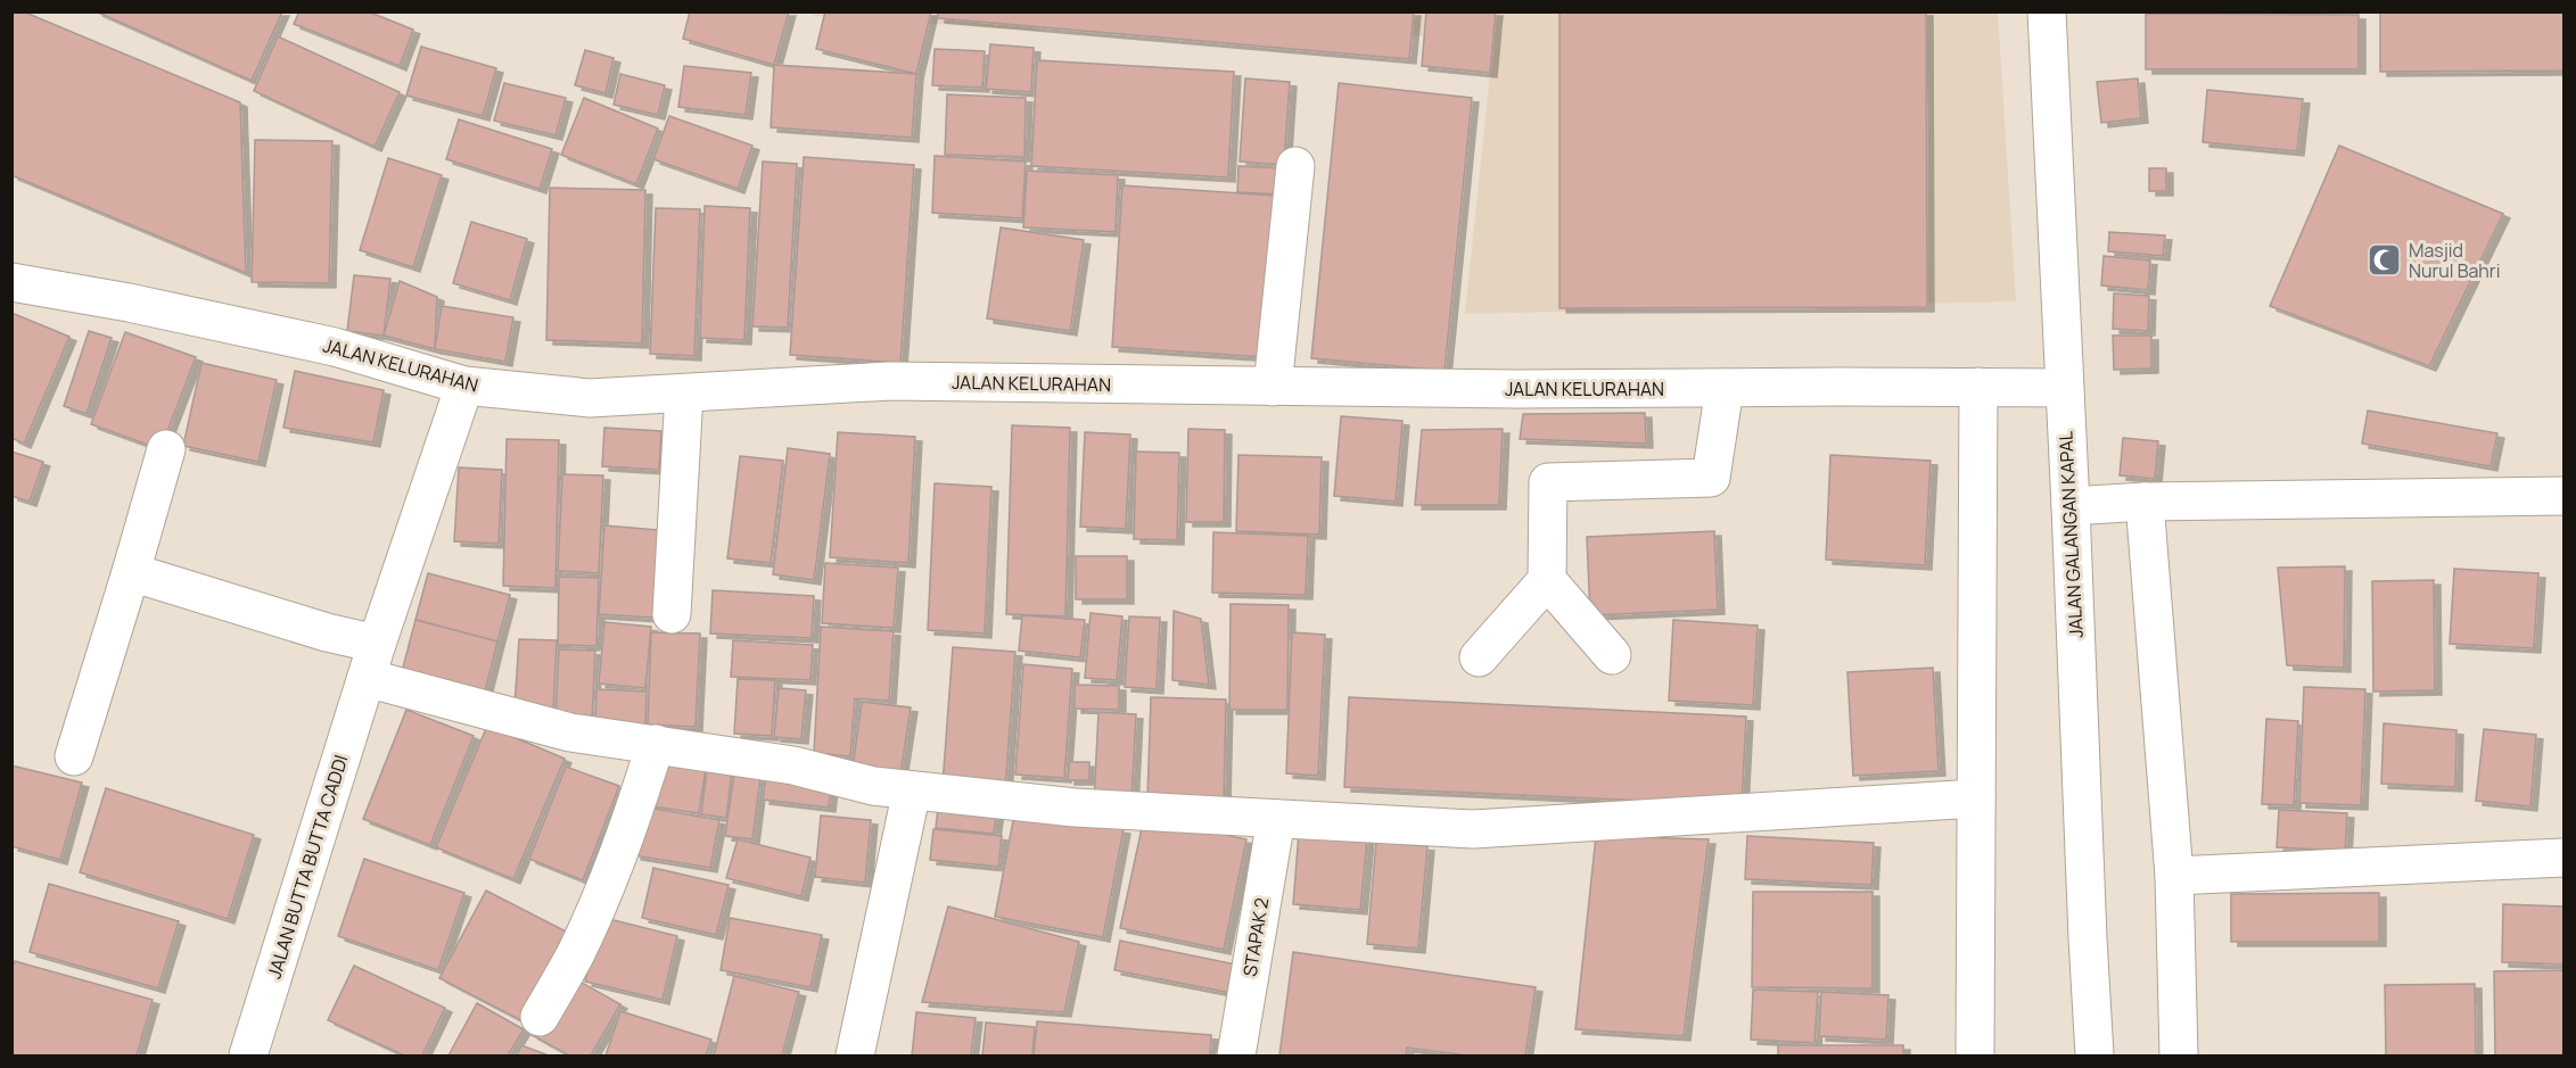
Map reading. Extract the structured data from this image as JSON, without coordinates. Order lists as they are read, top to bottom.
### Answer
{
  "streets": {
    "street": [
      "JALAN KELURAHAN",
      "JALAN GALANGAN KAPAL",
      "JALAN BUTTA BUTTA CADDI",
      "STAPAK 2"
    ]
  },
  "crossings": [
    ["JALAN KELURAHAN", "JALAN GALANGAN KAPAL"],
    ["JALAN KELURAHAN", "JALAN BUTTA BUTTA CADDI"]
  ],
  "places": {
    "mosque": ["Masjid Nurul Bahri"]
  }
}
